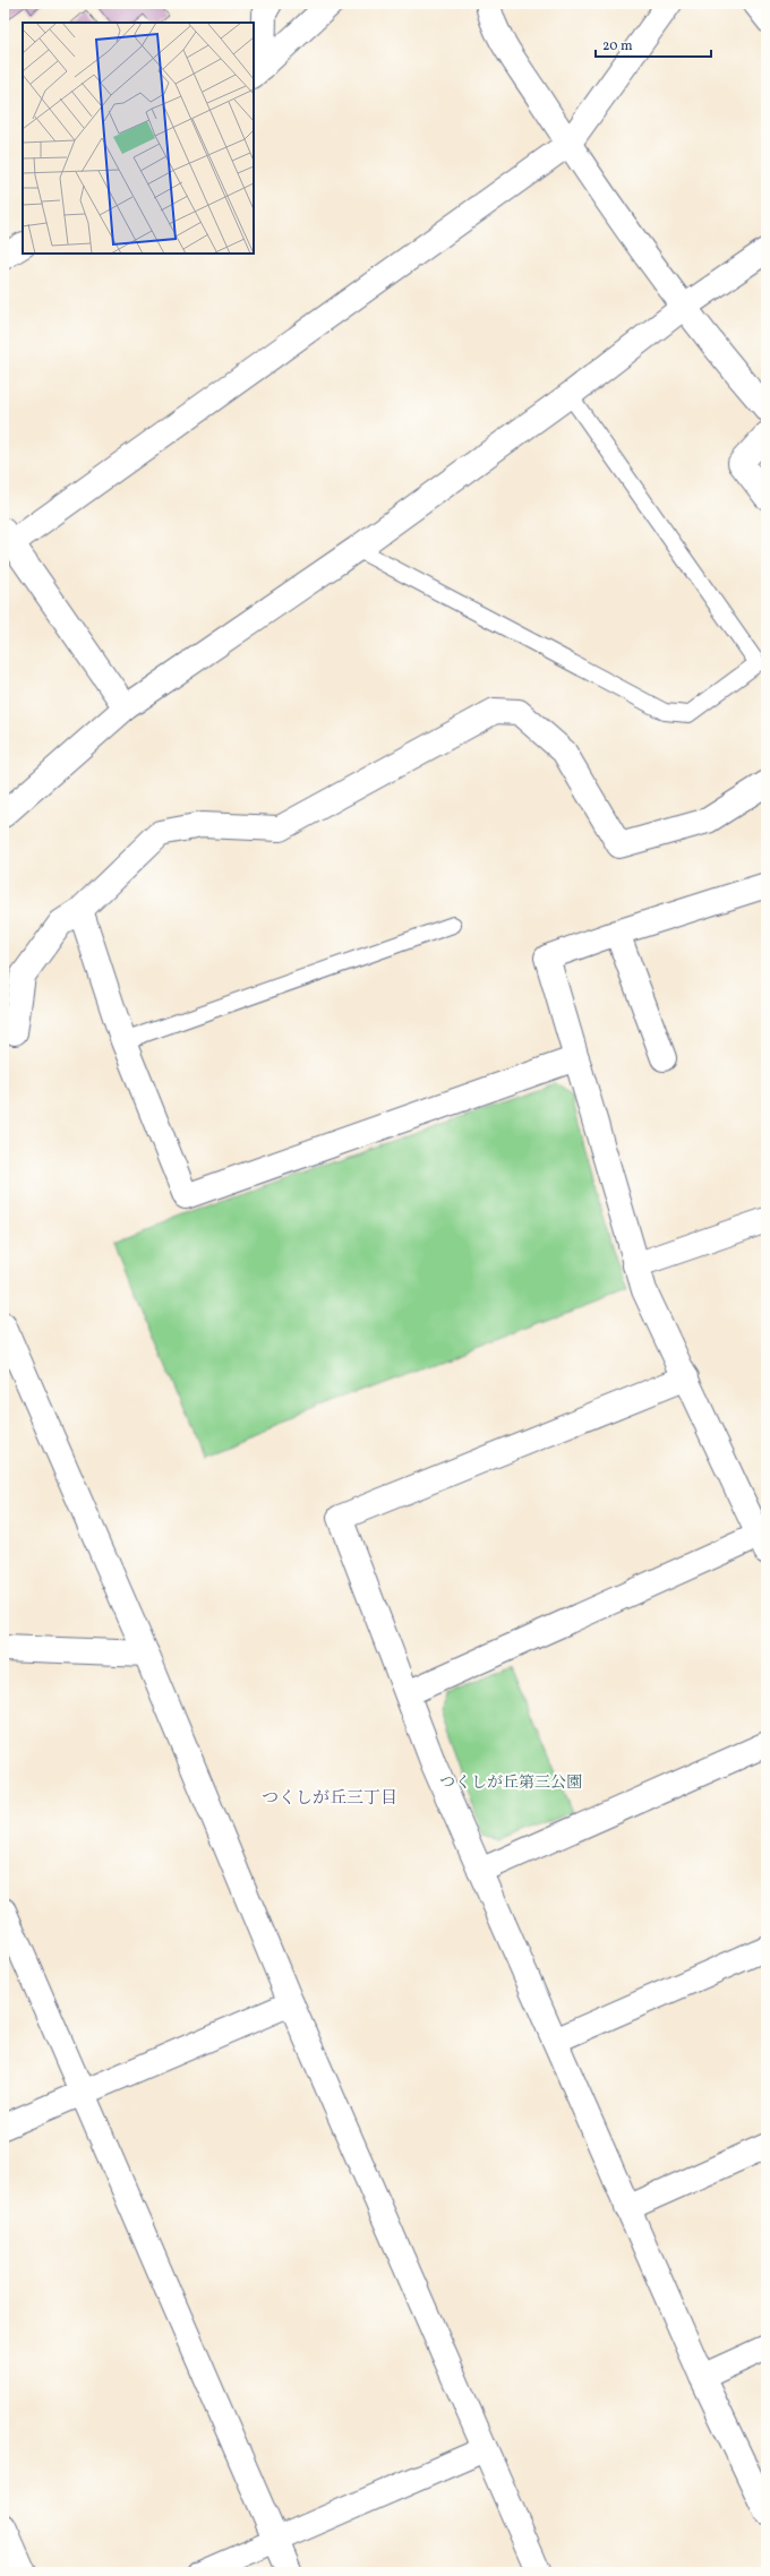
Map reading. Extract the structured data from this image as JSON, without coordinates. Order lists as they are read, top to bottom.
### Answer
{
  "districts": ["つくしが丘三丁目"],
  "parks": ["つくしが丘第三公園"],
  "scale_bar": "20 m"
}
